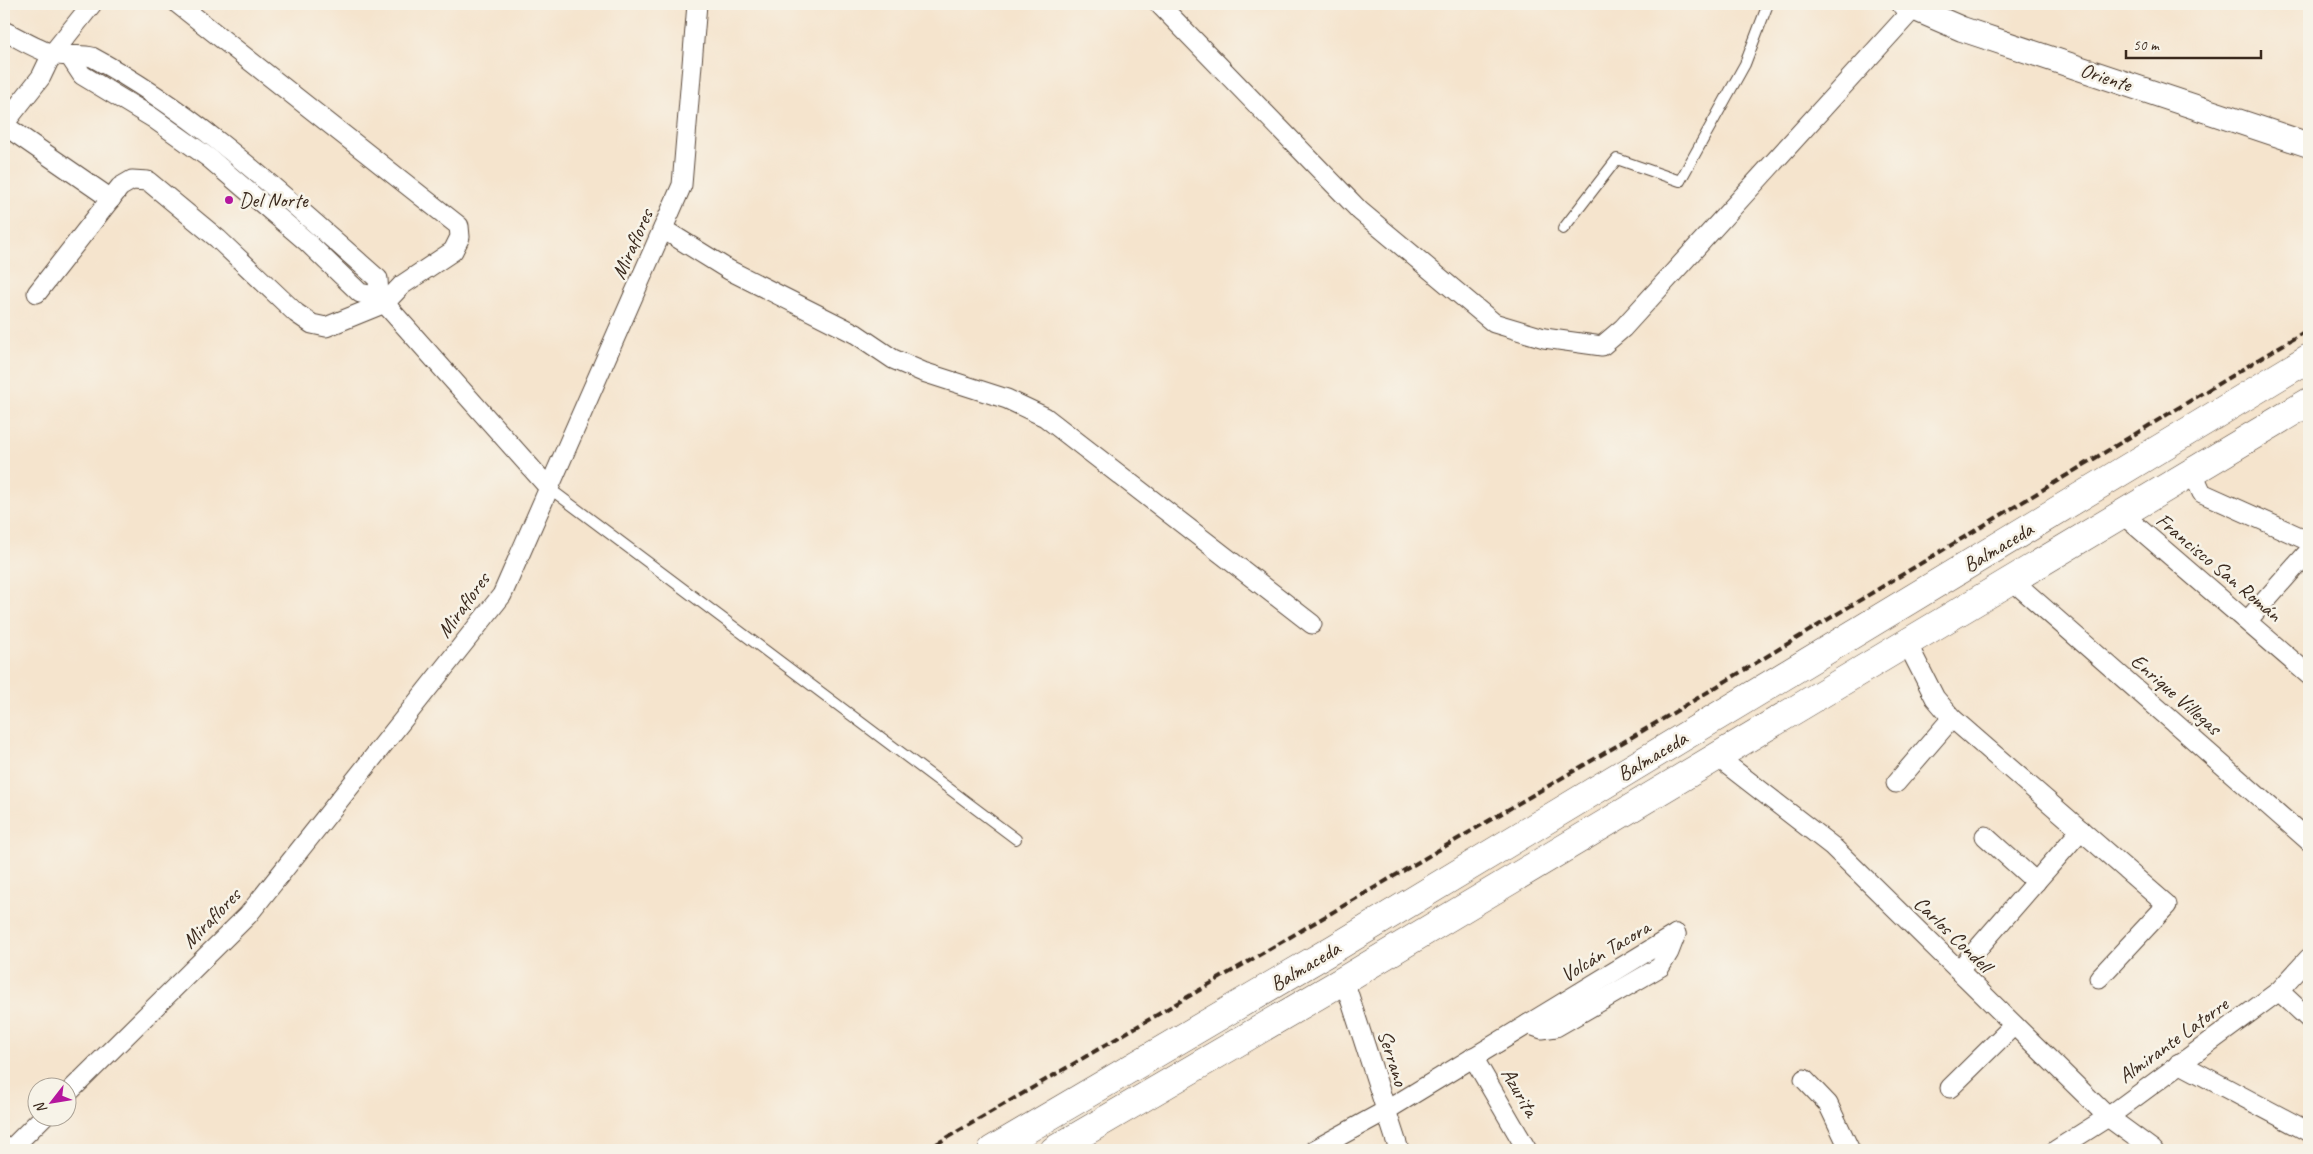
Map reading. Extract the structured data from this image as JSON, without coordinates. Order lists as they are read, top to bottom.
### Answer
{
  "streets": {
    "main road": ["Balmaceda"],
    "street": [
      "Oriente",
      "Miraflores",
      "Francisco San Román",
      "Enrique Villegas",
      "Carlos Condell",
      "Volcán Tacora",
      "Almirante Latorre",
      "Serrano",
      "Azurita"
    ]
  },
  "crossings": [
    ["Balmaceda", "Francisco San Román"],
    ["Balmaceda", "Enrique Villegas"],
    ["Balmaceda", "Carlos Condell"],
    ["Balmaceda", "Serrano"],
    ["Carlos Condell", "Almirante Latorre"],
    ["Volcán Tacora", "Serrano"],
    ["Volcán Tacora", "Azurita"]
  ],
  "places": ["Del Norte"],
  "scale_bar": "50 m",
  "north": "bottom left"
}
